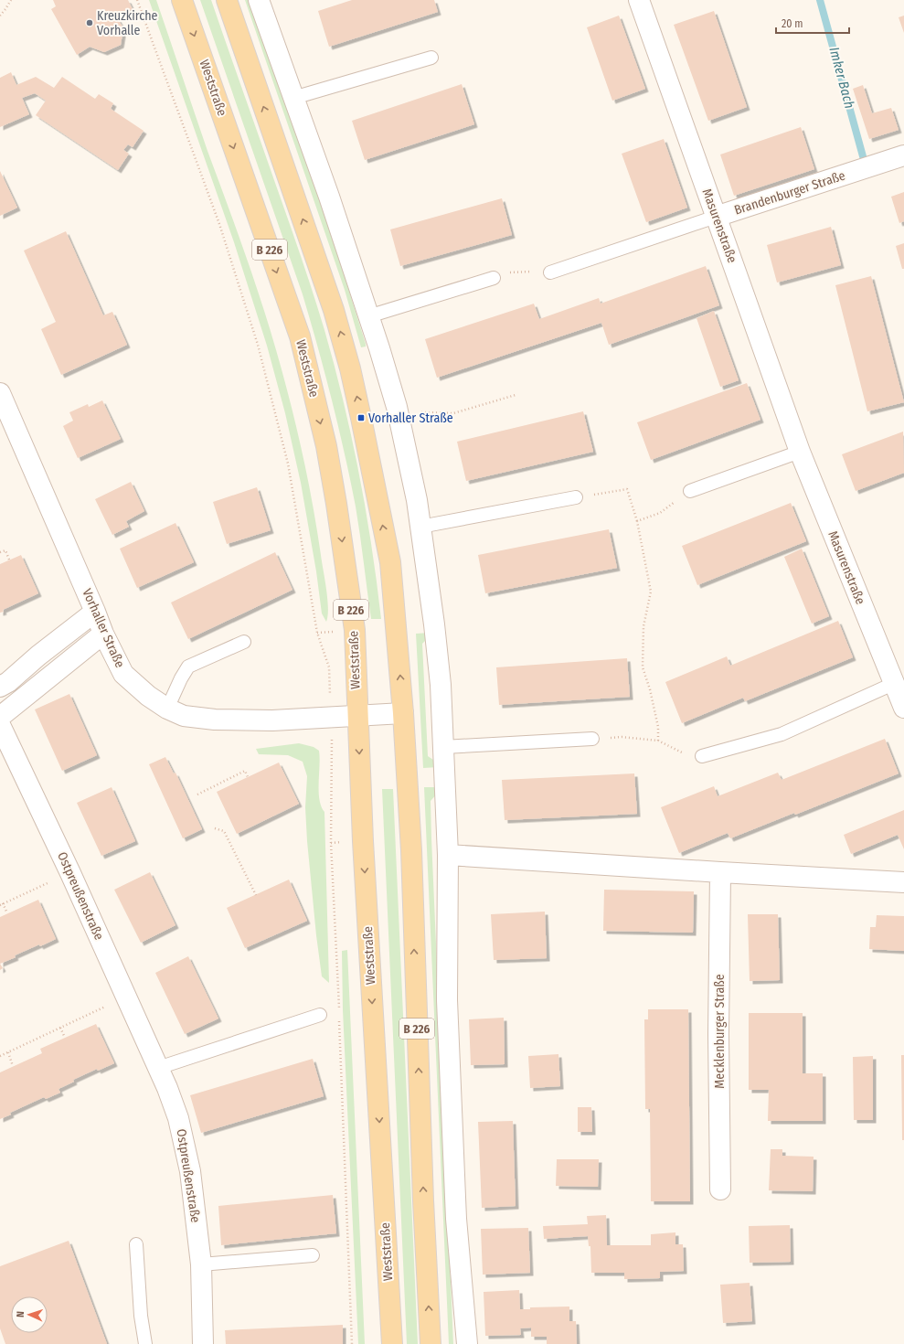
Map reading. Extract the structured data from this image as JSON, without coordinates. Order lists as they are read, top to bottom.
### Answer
{
  "streets": {
    "main road": ["Weststraße", "B 226"],
    "street": [
      "Brandenburger Straße",
      "Masurenstraße",
      "Vorhaller Straße",
      "Ostpreußenstraße",
      "Mecklenburger Straße"
    ]
  },
  "crossings": [
    ["Weststraße", "Vorhaller Straße"],
    ["Brandenburger Straße", "Masurenstraße"],
    ["B 226", "Vorhaller Straße"]
  ],
  "water": ["Imker Bach"],
  "places": {
    "other": ["Kreuzkirche Vorhalle"],
    "transit": ["Vorhaller Straße"]
  },
  "scale_bar": "20 m",
  "north": "left"
}
